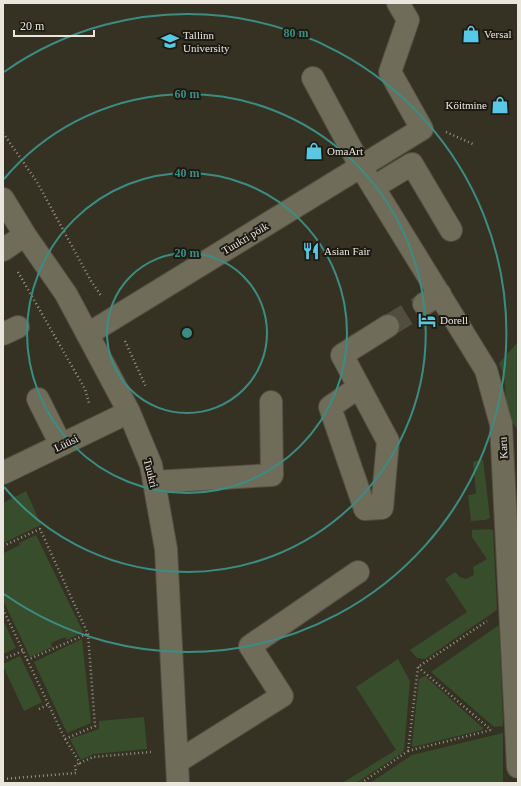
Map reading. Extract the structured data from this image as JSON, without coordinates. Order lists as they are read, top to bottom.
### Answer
{
  "streets": {
    "street": [
      "Tuukri põik",
      "Lüüsi",
      "Karu",
      "Tuukri"
    ]
  },
  "crossings": [
    ["Tuukri põik", "Karu"],
    ["Tuukri põik", "Tuukri"],
    ["Lüüsi", "Tuukri"]
  ],
  "places": {
    "shop": ["Versal", "Köitmine", "OmaArt"],
    "school or university": ["Tallinn University"],
    "restaurant": ["Asian Fair"],
    "hotel": ["Dorell"]
  },
  "scale_bar": "20 m",
  "rings": [
    "80 m",
    "60 m",
    "40 m",
    "20 m"
  ]
}
